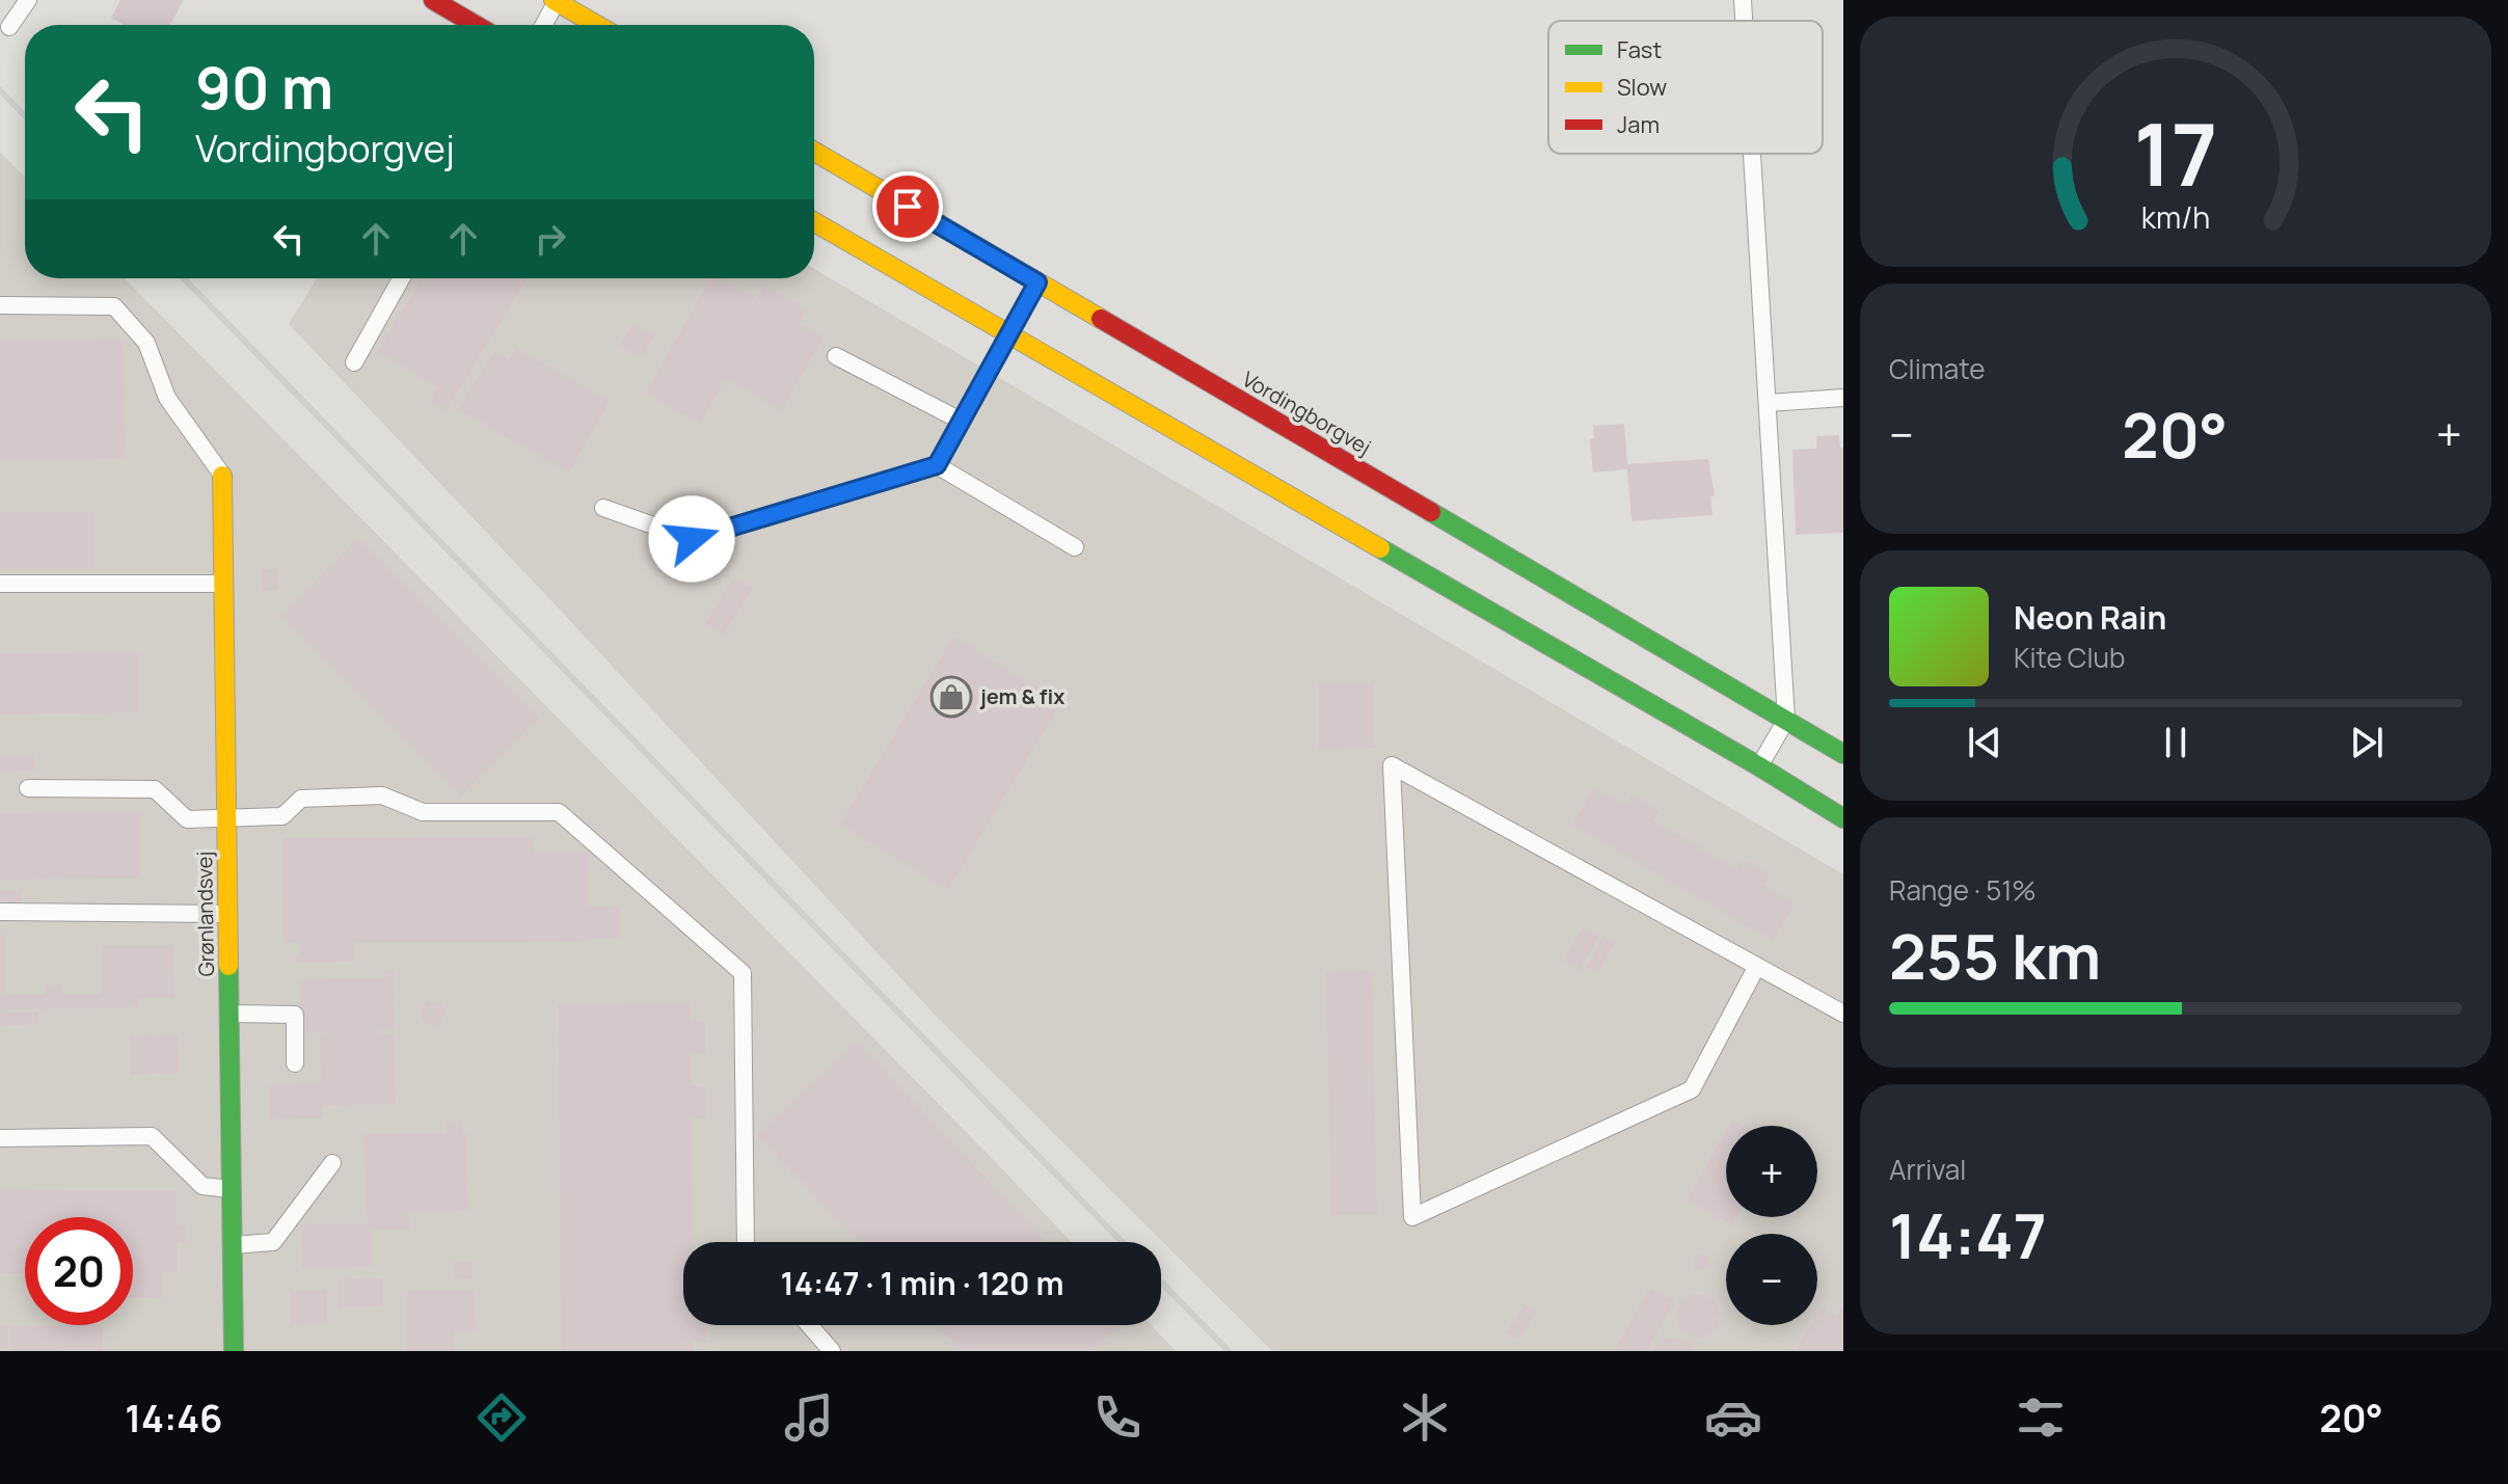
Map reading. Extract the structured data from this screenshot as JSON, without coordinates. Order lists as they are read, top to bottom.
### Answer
{
  "streets": {
    "main road": ["Vordingborgvej", "Grønlandsvej"]
  },
  "places": {
    "shop": ["jem & fix"]
  },
  "legend": ["Fast", "Slow", "Jam"],
  "page": {
    "turn": ["90 m", "Vordingborgvej"],
    "tile": [
      "Climate",
      ["Range · 51%", "255 km"],
      ["Arrival", "14:47"]
    ],
    "heat": ["−", "20°", "+"],
    "song": ["Neon Rain", "Kite Club"],
    "map_buttons": ["+", "−"],
    "limit": "20",
    "trip": "14:47 · 1 min · 120 m",
    "tabs": ["14:46", "20°"],
    "gauge": ["17", "km/h"]
  }
}
